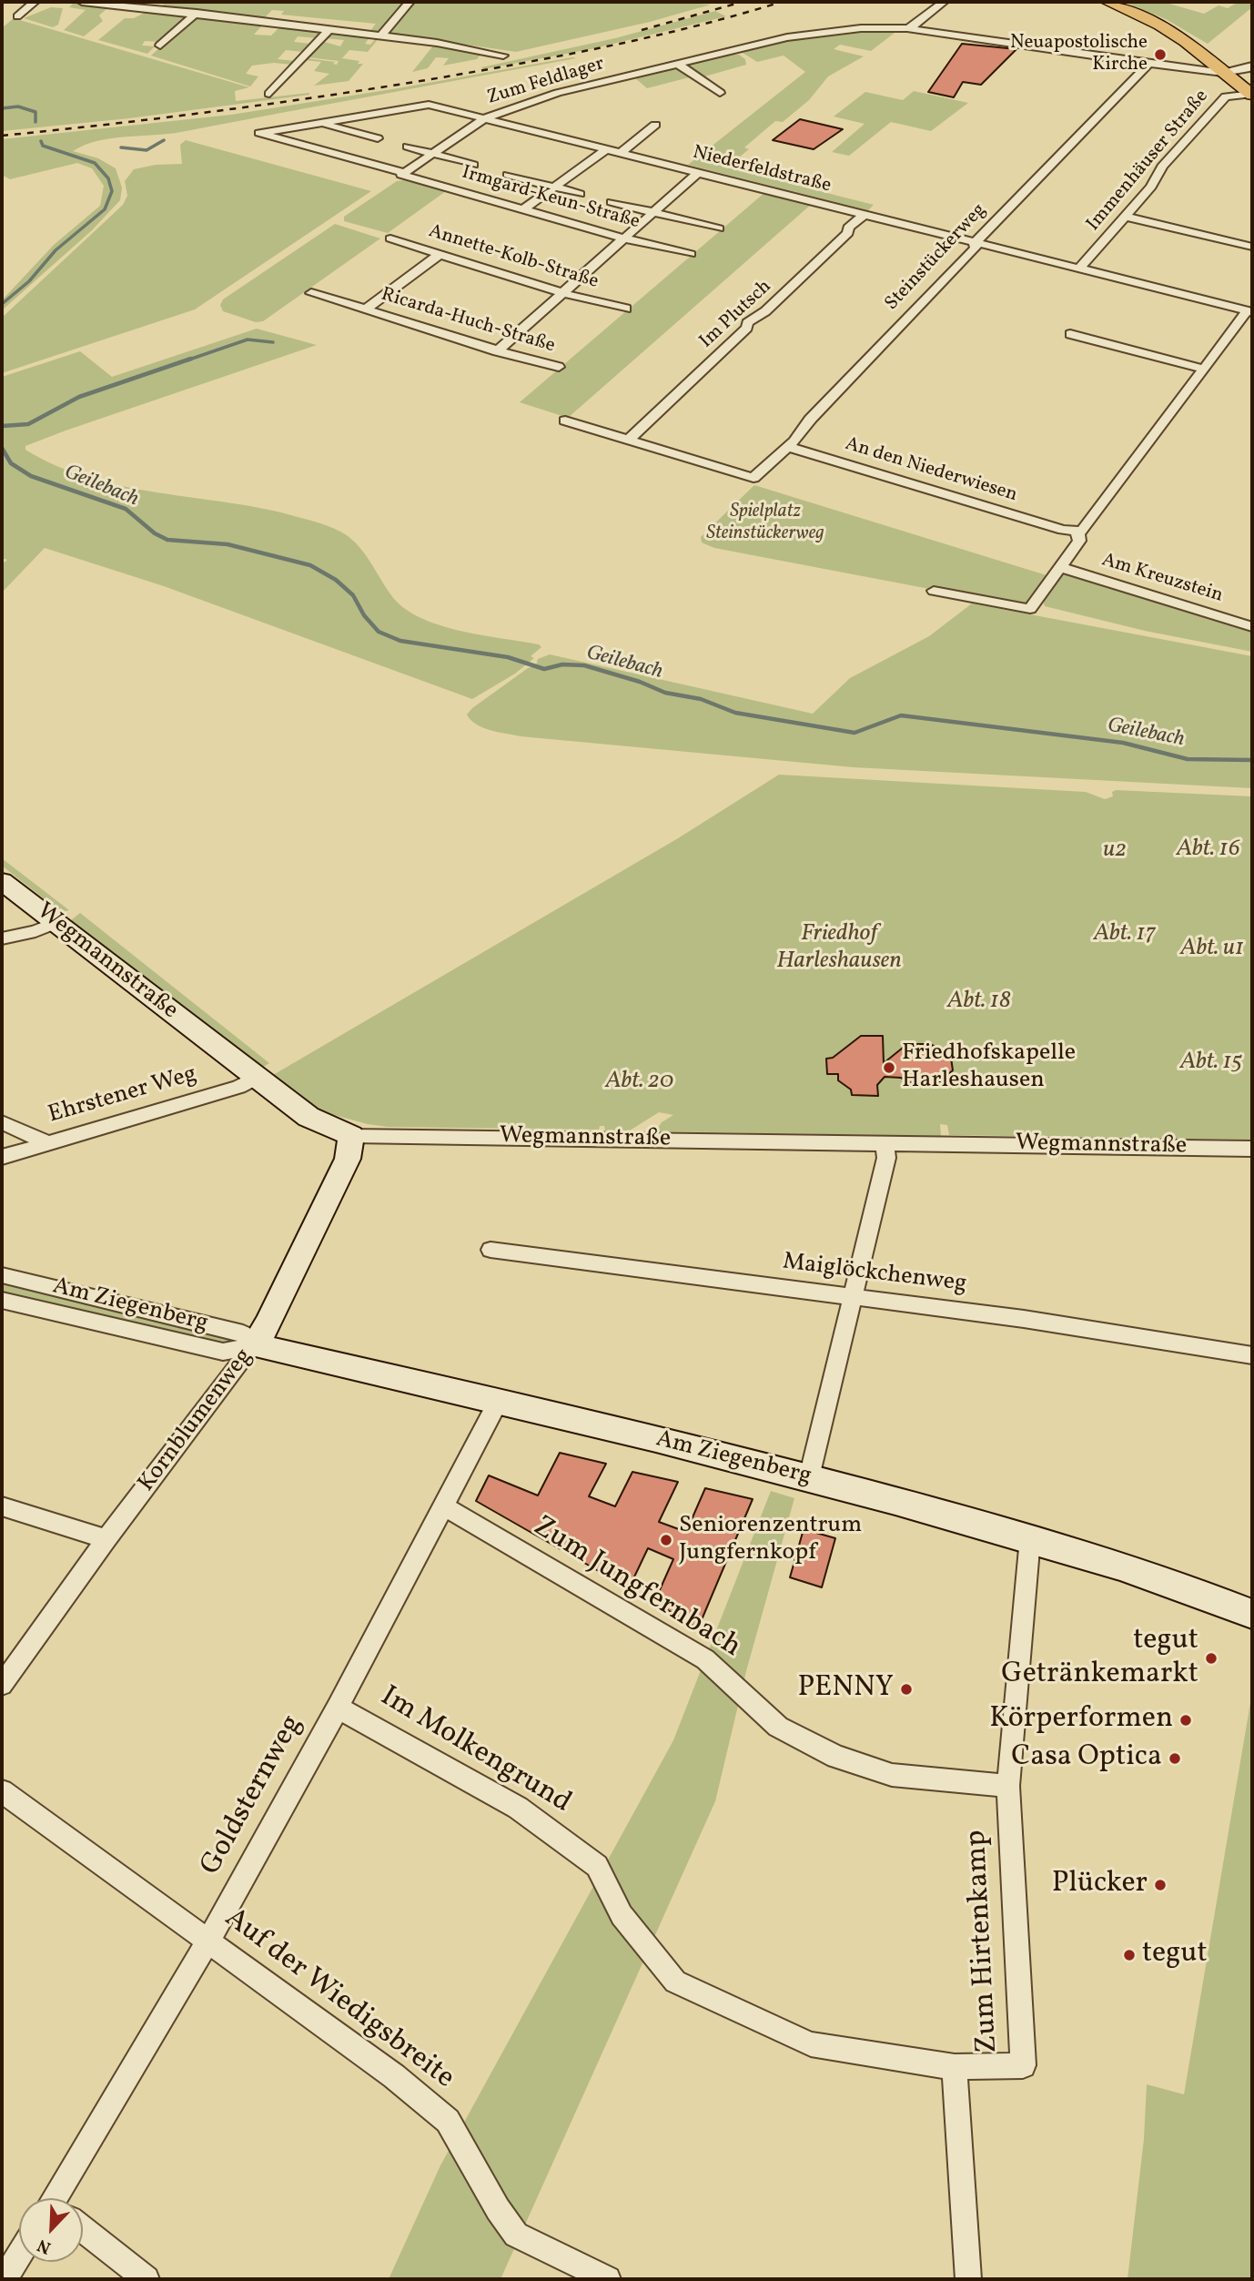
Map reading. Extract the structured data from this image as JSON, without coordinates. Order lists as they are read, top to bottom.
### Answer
{
  "streets": {
    "street": [
      "Zum Feldlager",
      "Immenhäuser Straße",
      "Niederfeldstraße",
      "Irmgard-Keun-Straße",
      "Annette-Kolb-Straße",
      "Steinstückerweg",
      "Im Plutsch",
      "Ricarda-Huch-Straße",
      "An den Niederwiesen",
      "Am Kreuzstein",
      "Wegmannstraße",
      "Ehrstener Weg",
      "Maiglöckchenweg",
      "Am Ziegenberg",
      "Kornblumenweg",
      "Zum Jungfernbach",
      "Im Molkengrund",
      "Goldsternweg",
      "Zum Hirtenkamp",
      "Auf der Wiedigsbreite"
    ]
  },
  "crossings": [
    ["Zum Feldlager", "Niederfeldstraße"],
    ["Zum Feldlager", "Irmgard-Keun-Straße"],
    ["Zum Feldlager", "Steinstückerweg"],
    ["Immenhäuser Straße", "Niederfeldstraße"],
    ["Niederfeldstraße", "Irmgard-Keun-Straße"],
    ["Niederfeldstraße", "Steinstückerweg"],
    ["Niederfeldstraße", "Im Plutsch"],
    ["Annette-Kolb-Straße", "Ricarda-Huch-Straße"],
    ["Steinstückerweg", "Im Plutsch"],
    ["Steinstückerweg", "An den Niederwiesen"],
    ["Wegmannstraße", "Ehrstener Weg"],
    ["Wegmannstraße", "Kornblumenweg"],
    ["Am Ziegenberg", "Kornblumenweg"],
    ["Am Ziegenberg", "Goldsternweg"],
    ["Am Ziegenberg", "Zum Hirtenkamp"],
    ["Zum Jungfernbach", "Goldsternweg"],
    ["Zum Jungfernbach", "Zum Hirtenkamp"],
    ["Im Molkengrund", "Goldsternweg"],
    ["Im Molkengrund", "Zum Hirtenkamp"],
    ["Goldsternweg", "Auf der Wiedigsbreite"]
  ],
  "water": ["Geilebach"],
  "parks": [
    "Spielplatz Steinstückerweg",
    "Abt. 16",
    "u2",
    "Friedhof Harleshausen",
    "Abt. 17",
    "Abt. u1",
    "Abt. 18",
    "Abt. 15",
    "Abt. 20"
  ],
  "places": [
    "Neuapostolische Kirche",
    "Friedhofskapelle Harleshausen",
    "Seniorenzentrum Jungfernkopf",
    "tegut Getränkemarkt",
    "PENNY",
    "Körperformen",
    "Casa Optica",
    "Plücker",
    "tegut"
  ],
  "north": "bottom left"
}
